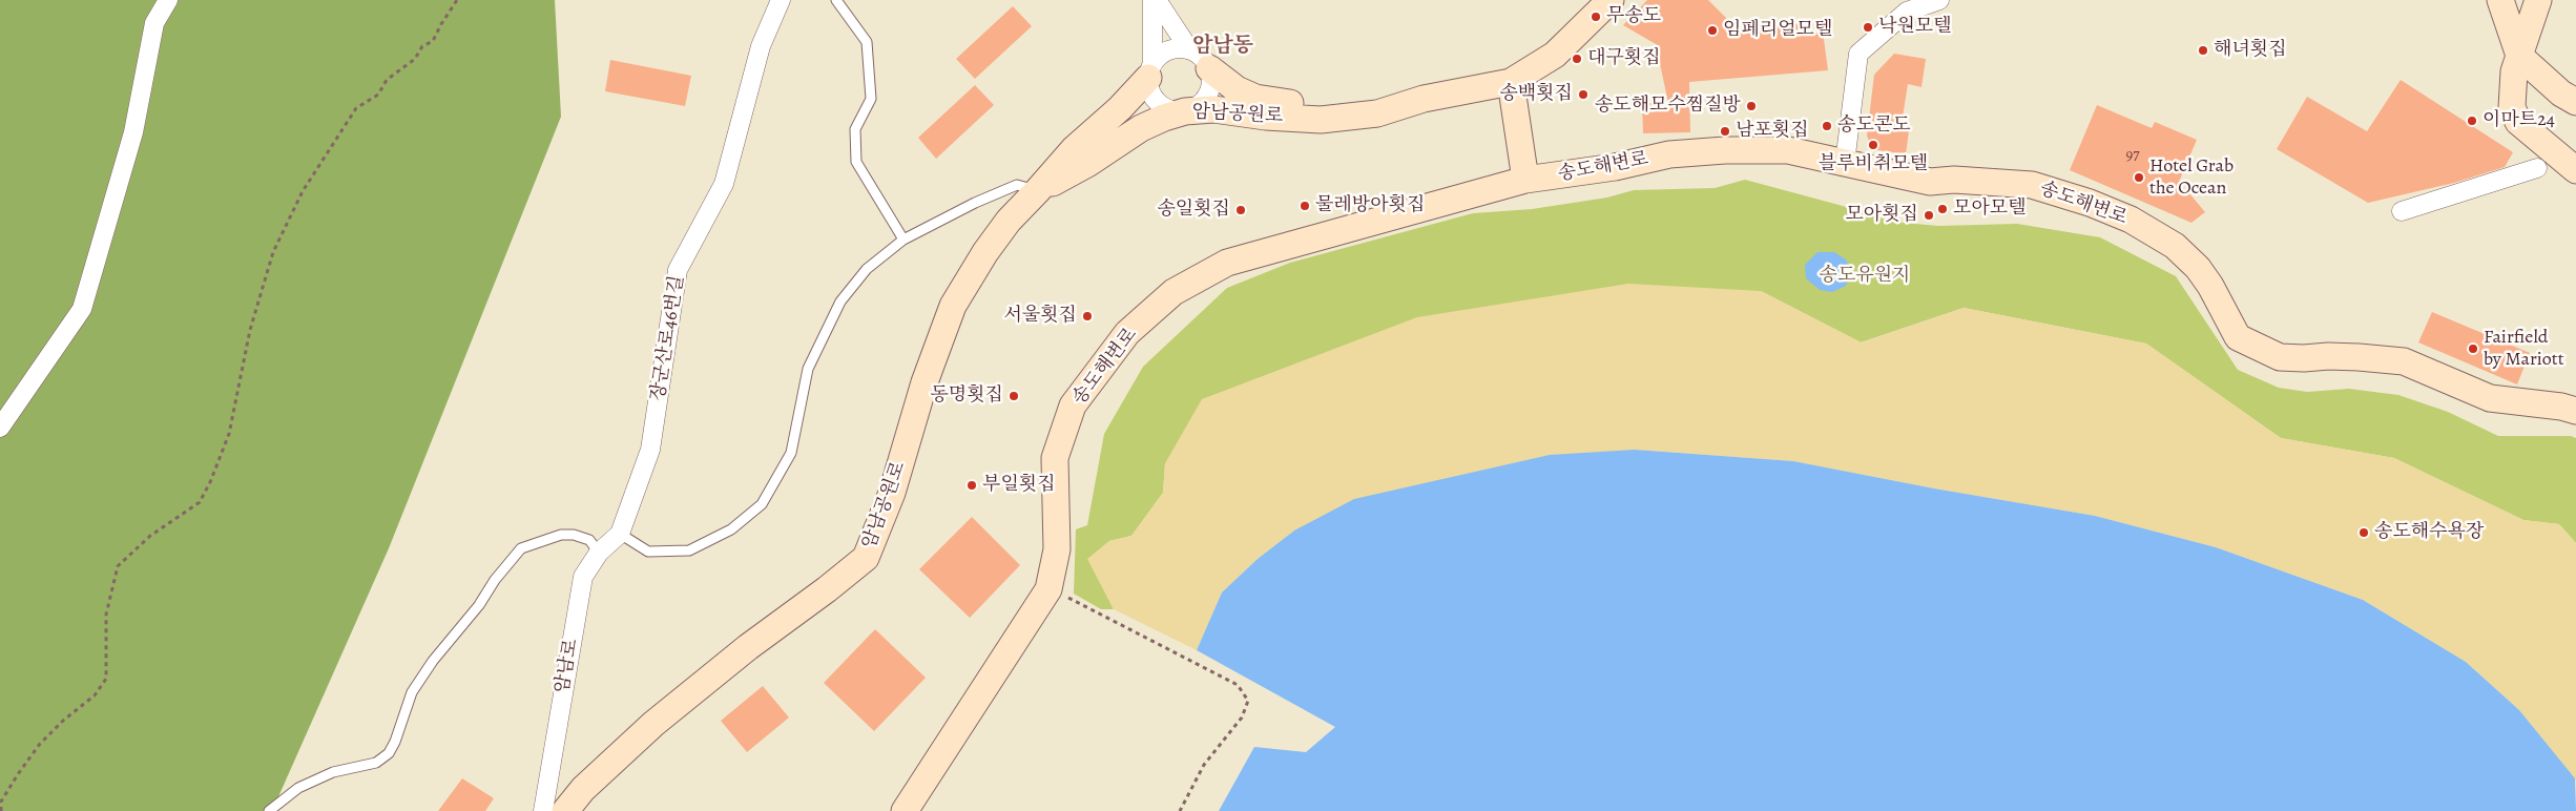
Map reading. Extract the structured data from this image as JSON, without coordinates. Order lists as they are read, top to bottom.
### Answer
{
  "streets": {
    "street": [
      "암남공원로",
      "송도해변로",
      "장군산로46번길",
      "암남로"
    ]
  },
  "crossings": [
    ["장군산로46번길", "암남로"]
  ],
  "districts": ["암남동"],
  "parks": ["송도유원지"],
  "places": [
    "무송도",
    "낙원모텔",
    "임페리얼모텔",
    "해녀횟집",
    "대구횟집",
    "송백횟집",
    "송도해모수찜질방",
    "이마트24",
    "송도콘도",
    "남포횟집",
    "블루비취모텔",
    "Hotel Grab the Ocean",
    "물레방아횟집",
    "모아모텔",
    "송일횟집",
    "모아횟집",
    "서울횟집",
    "Fairfield by Mariott",
    "동명횟집",
    "부일횟집",
    "송도해수욕장"
  ],
  "house_numbers": ["97"]
}
